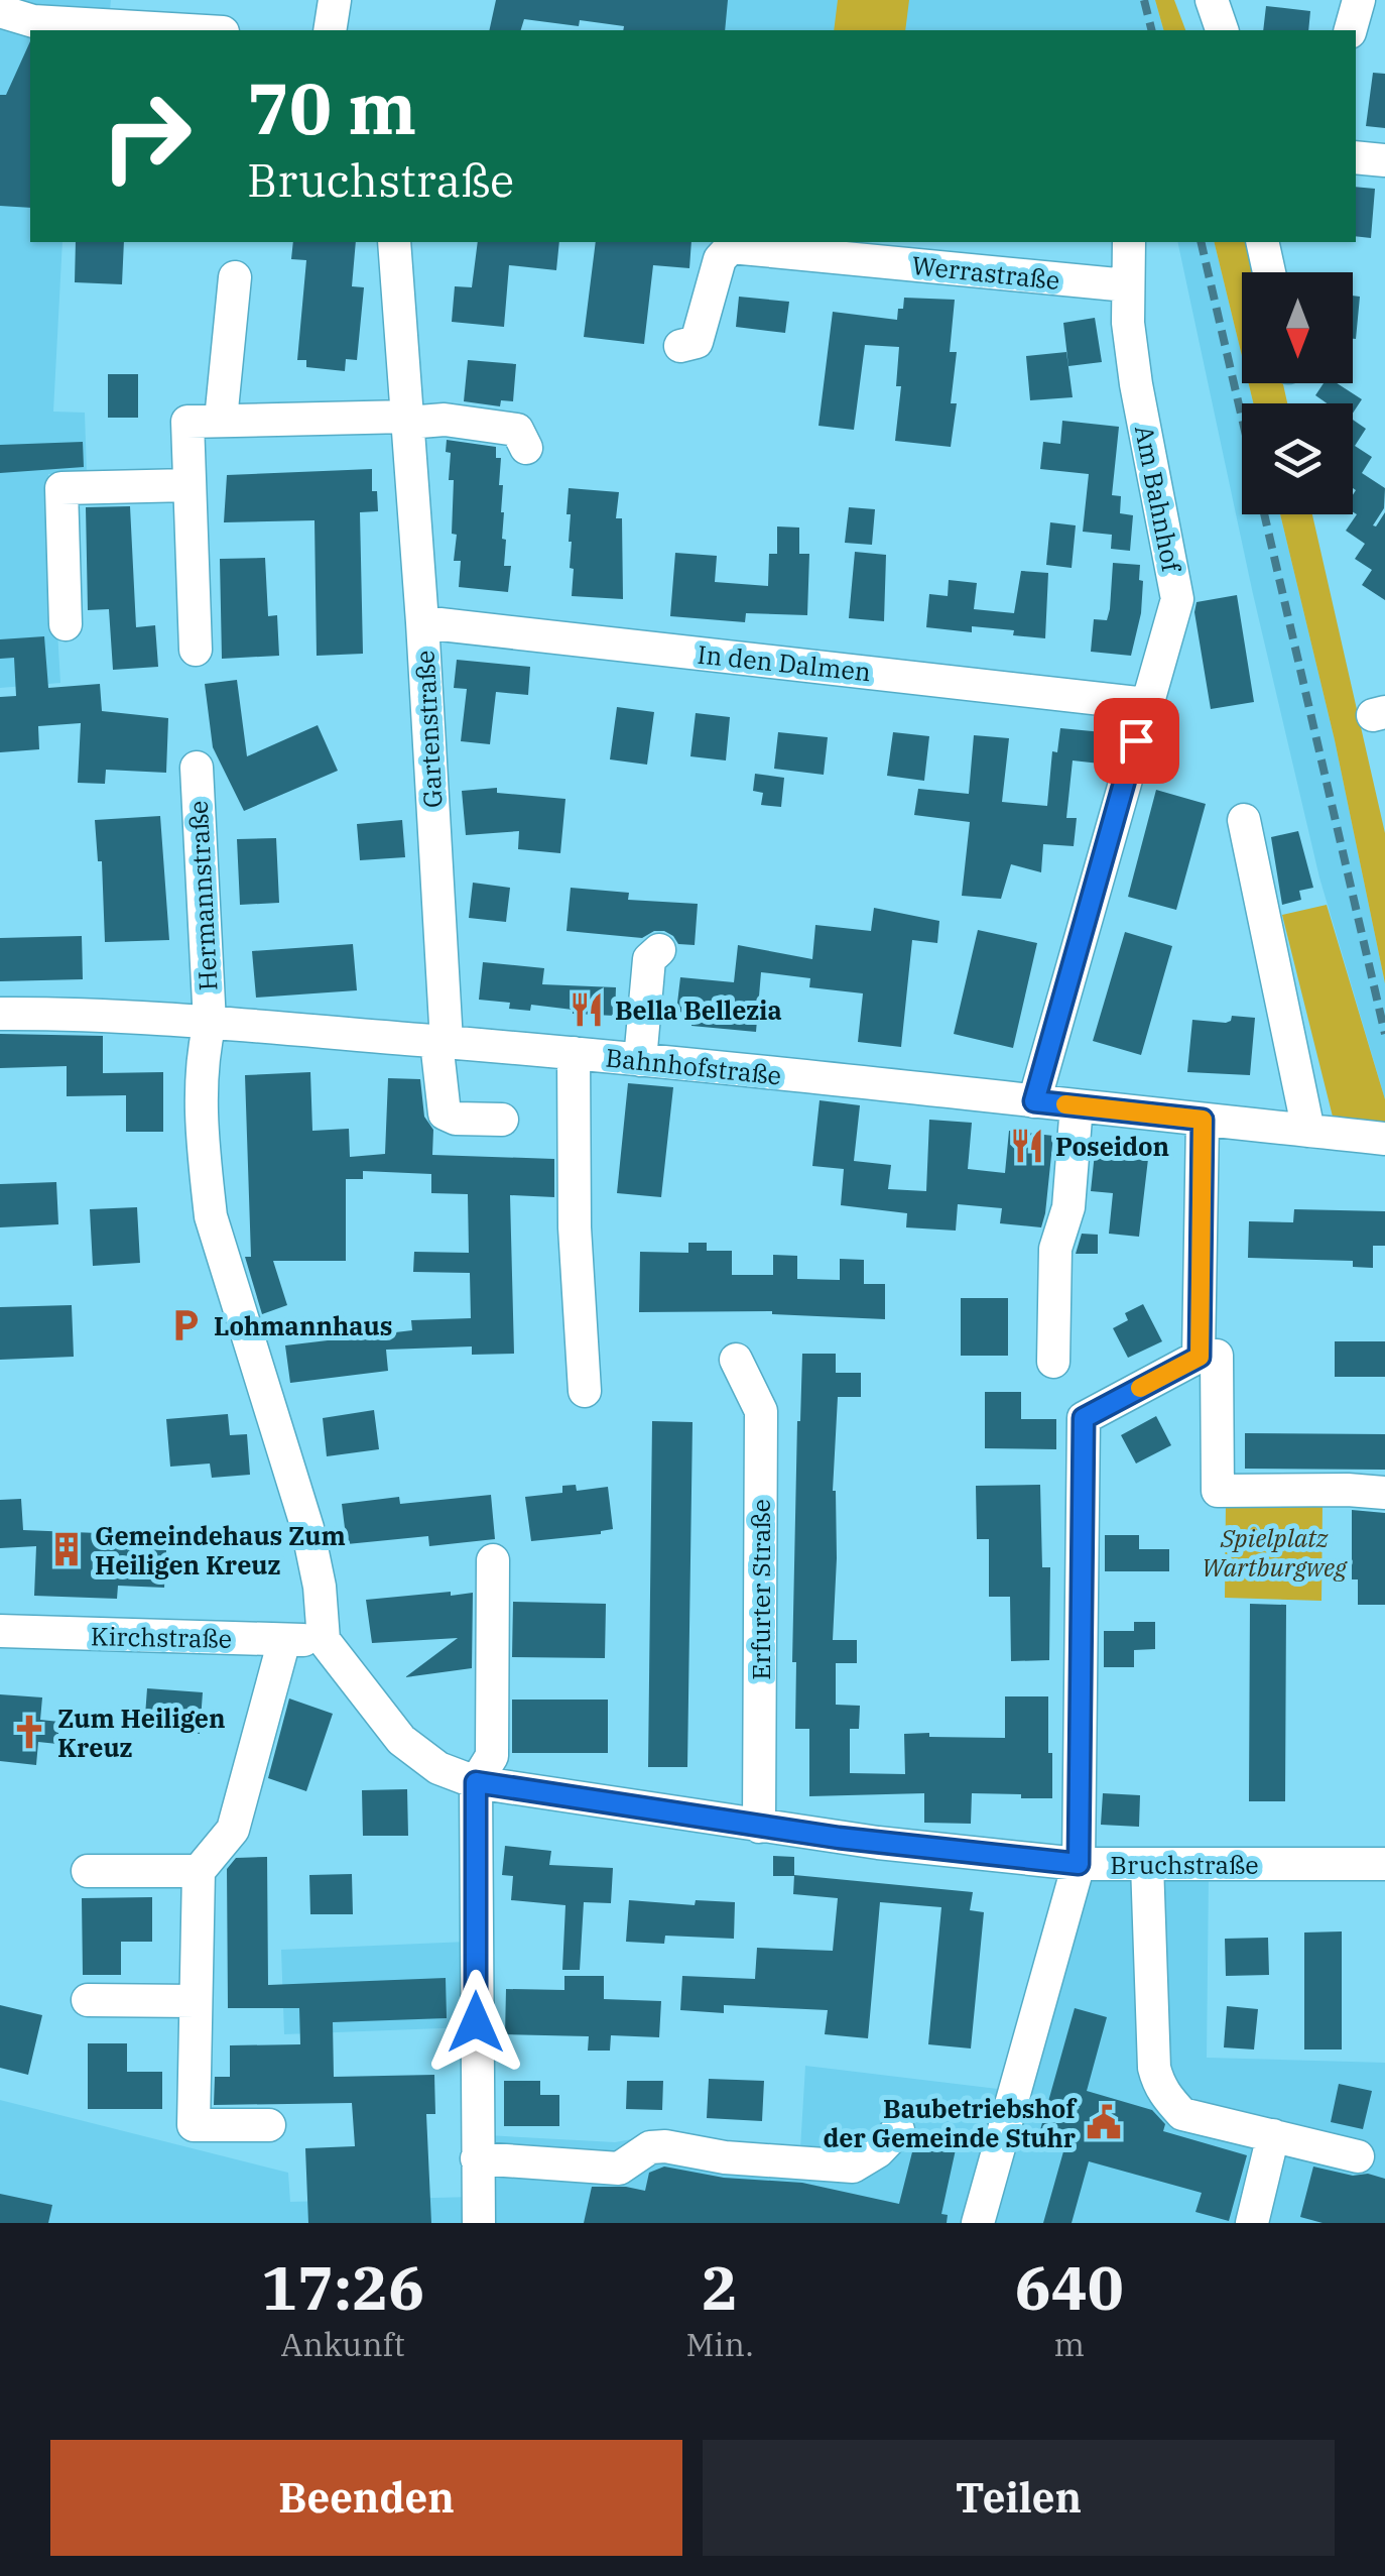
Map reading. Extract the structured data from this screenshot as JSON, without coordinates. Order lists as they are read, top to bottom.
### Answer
{
  "streets": {
    "street": [
      "Werrastraße",
      "Am Bahnhof",
      "In den Dalmen",
      "Gartenstraße",
      "Hermannstraße",
      "Bahnhofstraße",
      "Erfurter Straße",
      "Kirchstraße",
      "Bruchstraße"
    ]
  },
  "crossings": [
    ["Werrastraße", "Am Bahnhof"],
    ["Am Bahnhof", "In den Dalmen"],
    ["Am Bahnhof", "Bahnhofstraße"],
    ["In den Dalmen", "Gartenstraße"],
    ["Gartenstraße", "Bahnhofstraße"],
    ["Hermannstraße", "Bahnhofstraße"],
    ["Hermannstraße", "Kirchstraße"],
    ["Hermannstraße", "Bruchstraße"],
    ["Erfurter Straße", "Bruchstraße"],
    ["Kirchstraße", "Bruchstraße"]
  ],
  "parks": ["Spielplatz Wartburgweg"],
  "places": {
    "restaurant": ["Bella Bellezia", "Poseidon"],
    "parking": ["Lohmannhaus"],
    "building": ["Gemeindehaus Zum Heiligen Kreuz"],
    "church": ["Zum Heiligen Kreuz"],
    "public building": ["Baubetriebshof der Gemeinde Stuhr"]
  },
  "north": "bottom",
  "page": {
    "turn": ["70 m", "Bruchstraße"],
    "eta": [
      "17:26",
      "Ankunft",
      "2",
      "Min.",
      "640",
      "m"
    ],
    "buttons": ["Beenden", "Teilen"]
  }
}
